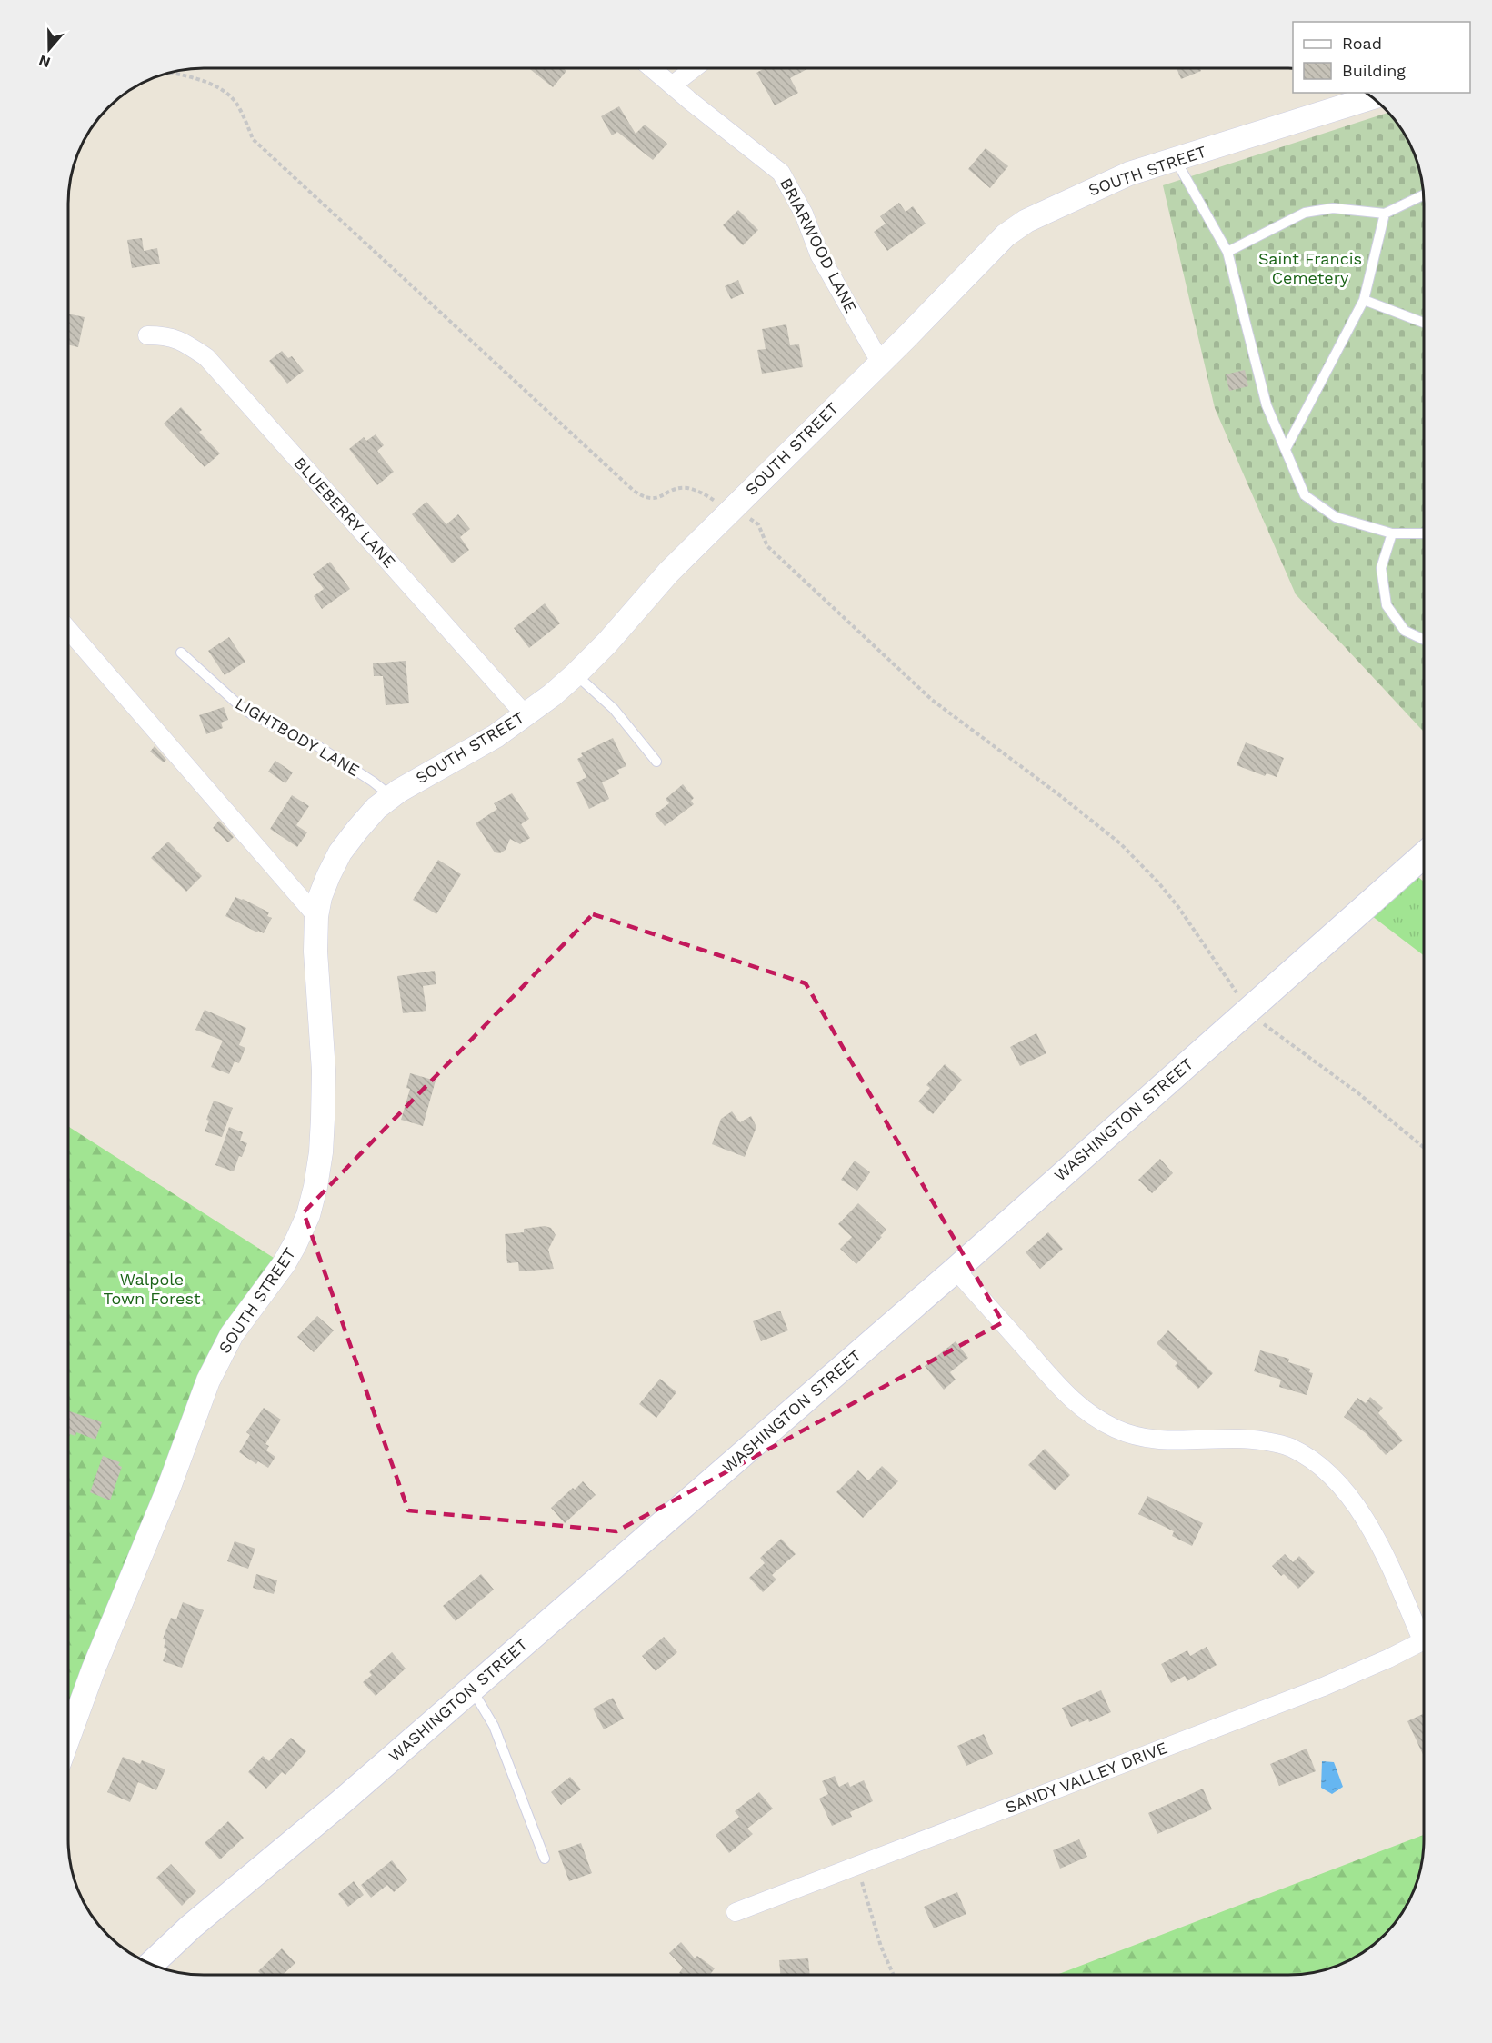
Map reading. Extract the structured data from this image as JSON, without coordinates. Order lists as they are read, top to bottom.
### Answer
{
  "streets": {
    "main road": ["WASHINGTON STREET"],
    "street": [
      "SOUTH STREET",
      "BRIARWOOD LANE",
      "BLUEBERRY LANE",
      "SANDY VALLEY DRIVE"
    ],
    "lane": ["LIGHTBODY LANE"]
  },
  "crossings": [
    ["SOUTH STREET", "BRIARWOOD LANE"],
    ["SOUTH STREET", "BLUEBERRY LANE"],
    ["SOUTH STREET", "LIGHTBODY LANE"]
  ],
  "parks": ["Saint Francis Cemetery", "Walpole Town Forest"],
  "legend": ["Road", "Building"],
  "north": "bottom"
}
